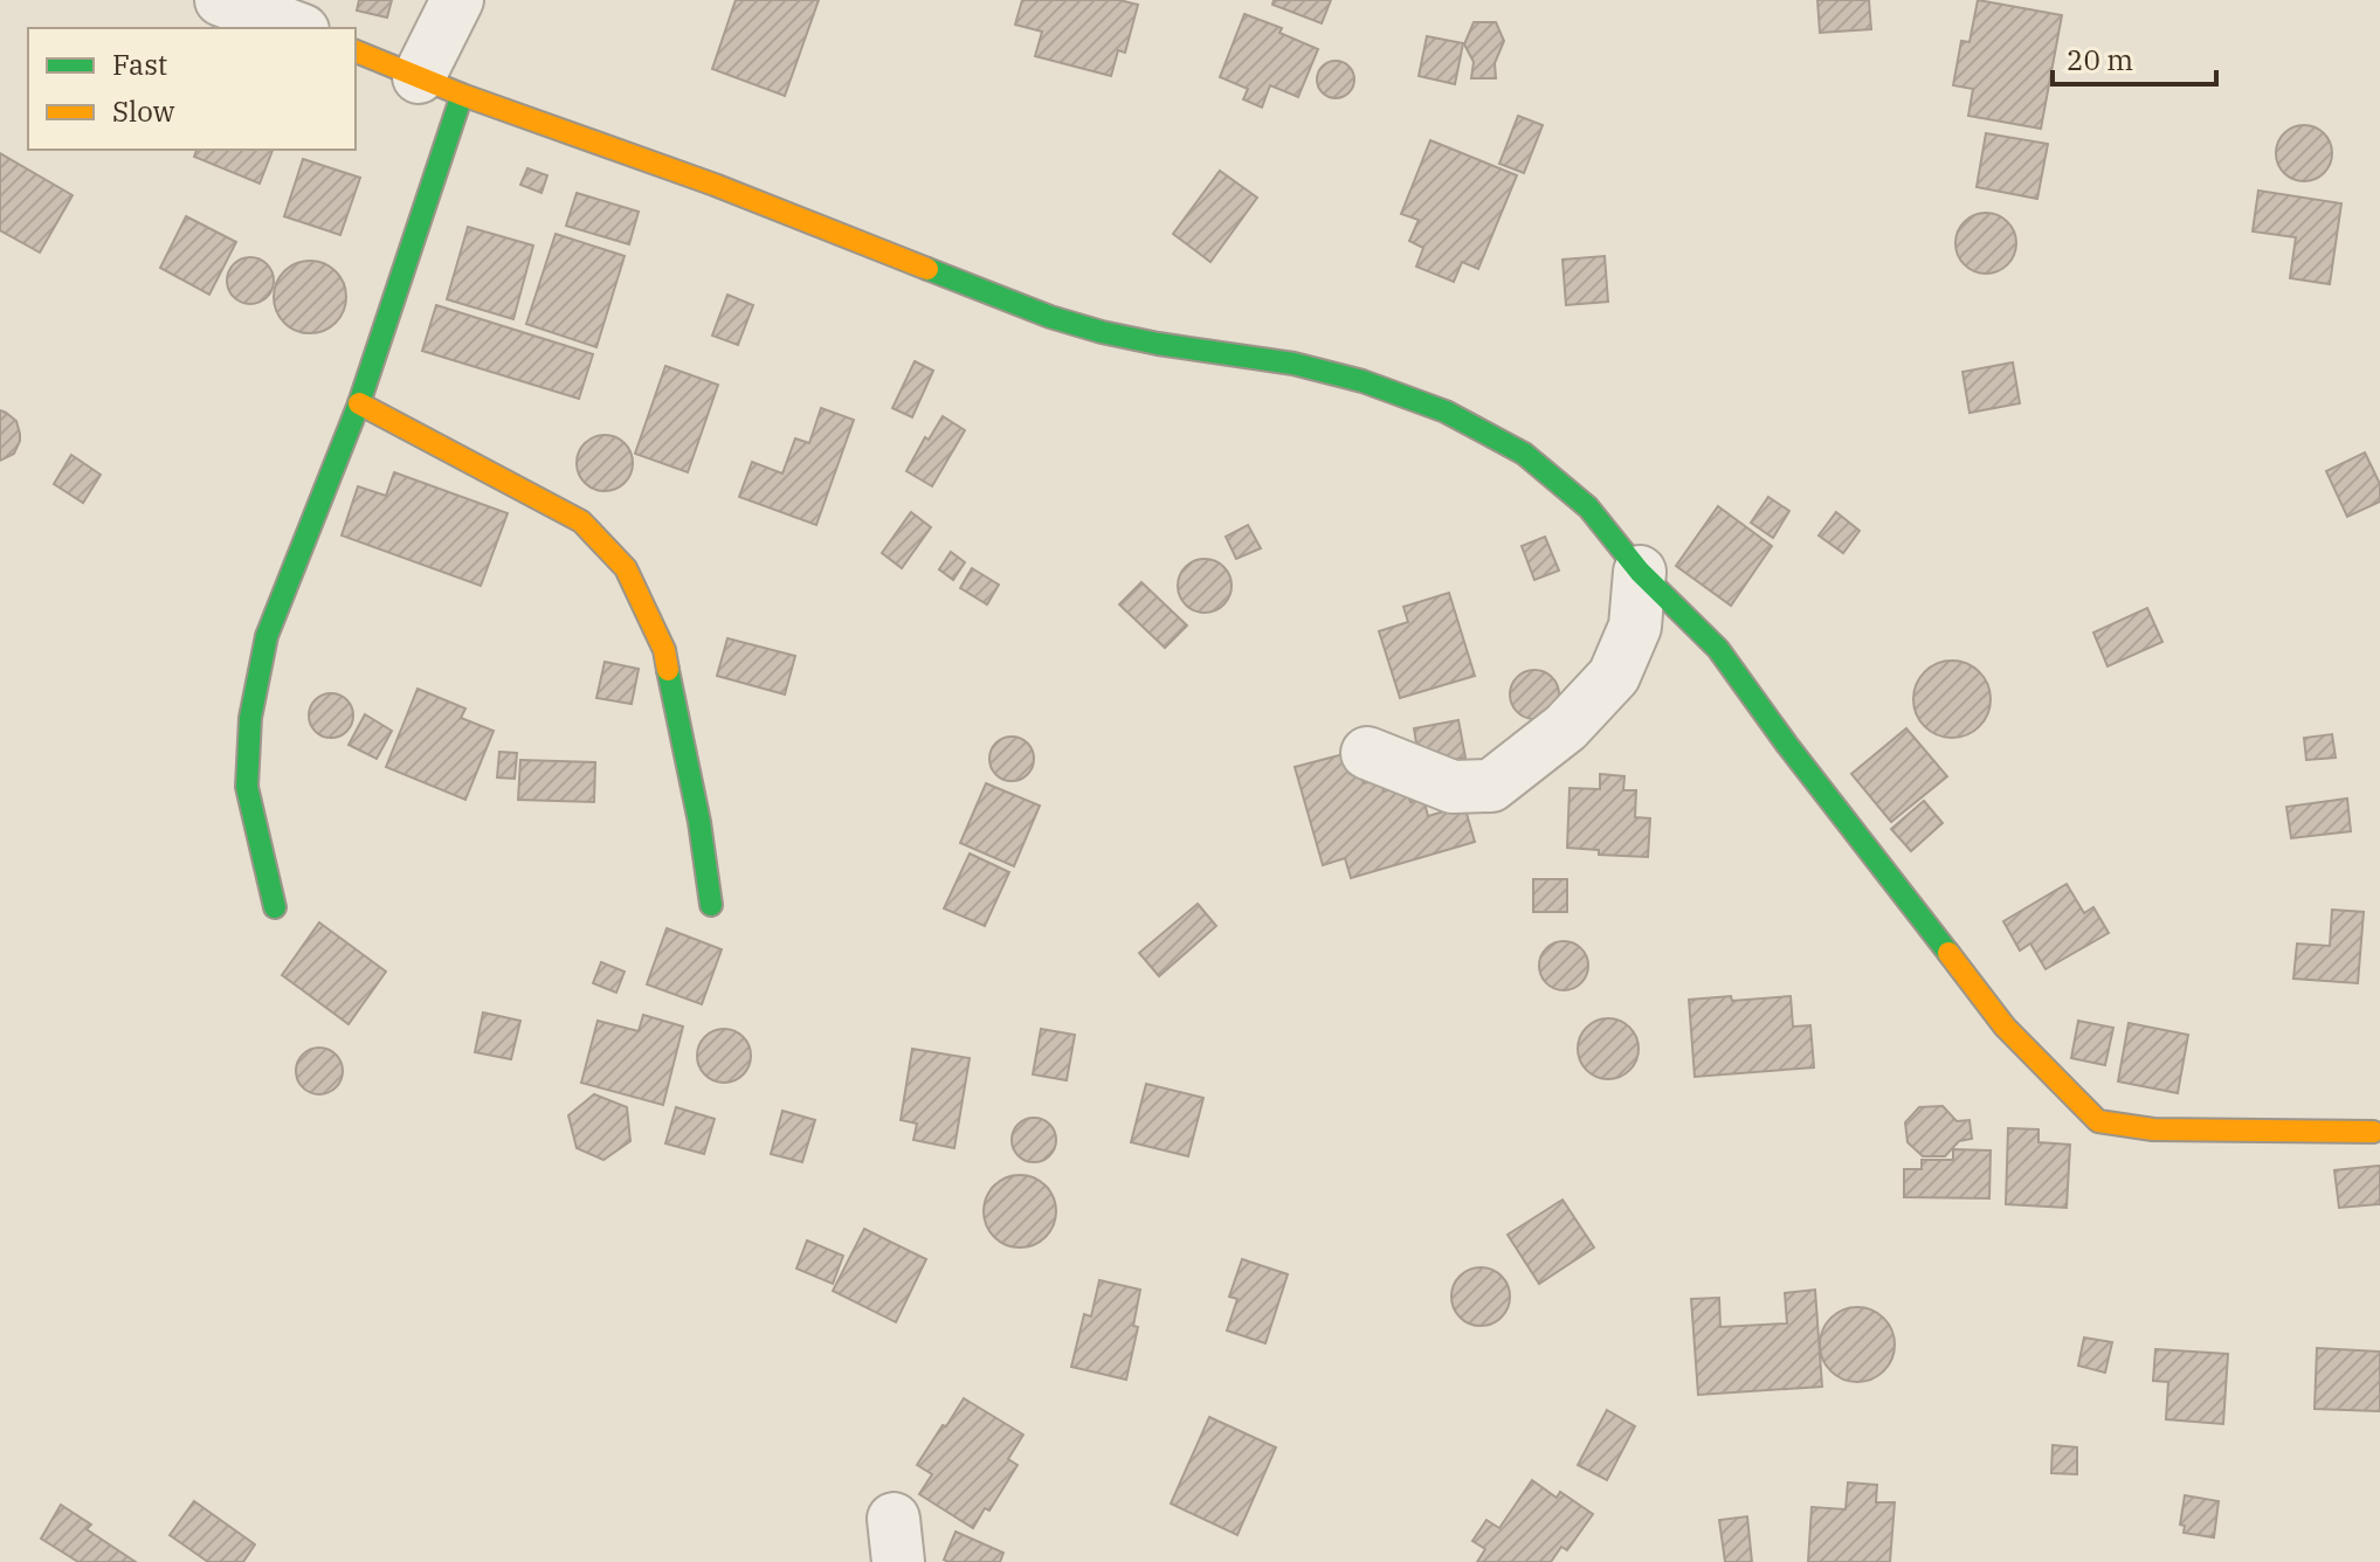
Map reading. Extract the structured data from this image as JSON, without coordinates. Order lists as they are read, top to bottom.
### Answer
{
  "legend": ["Fast", "Slow"],
  "scale_bar": "20 m"
}
